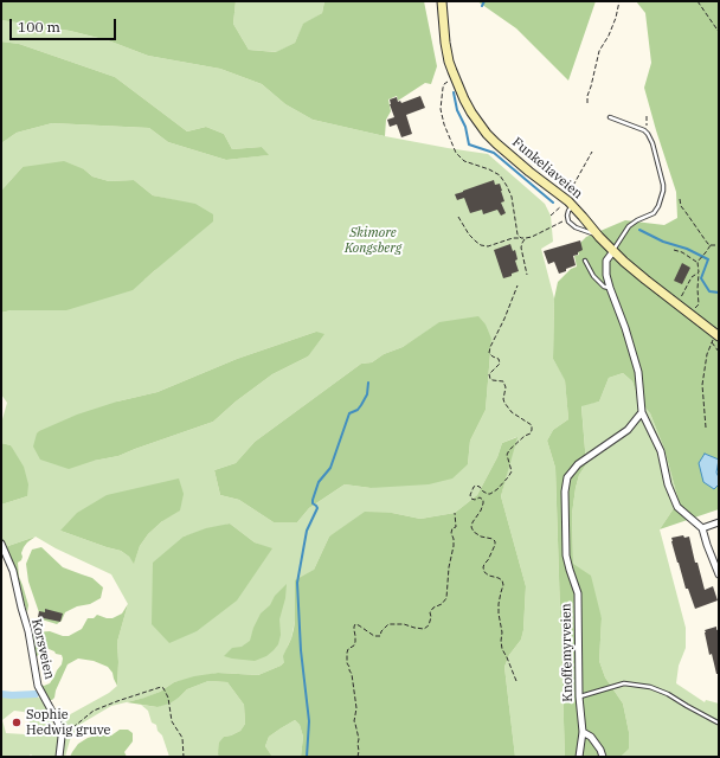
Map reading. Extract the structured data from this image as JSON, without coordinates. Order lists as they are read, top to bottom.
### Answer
{
  "streets": {
    "street": ["Funkeliaveien", "Korsveien", "Knoffemyrveien"]
  },
  "parks": ["Skimore Kongsberg"],
  "places": ["Sophie Hedwig gruve"],
  "scale_bar": "100 m"
}
